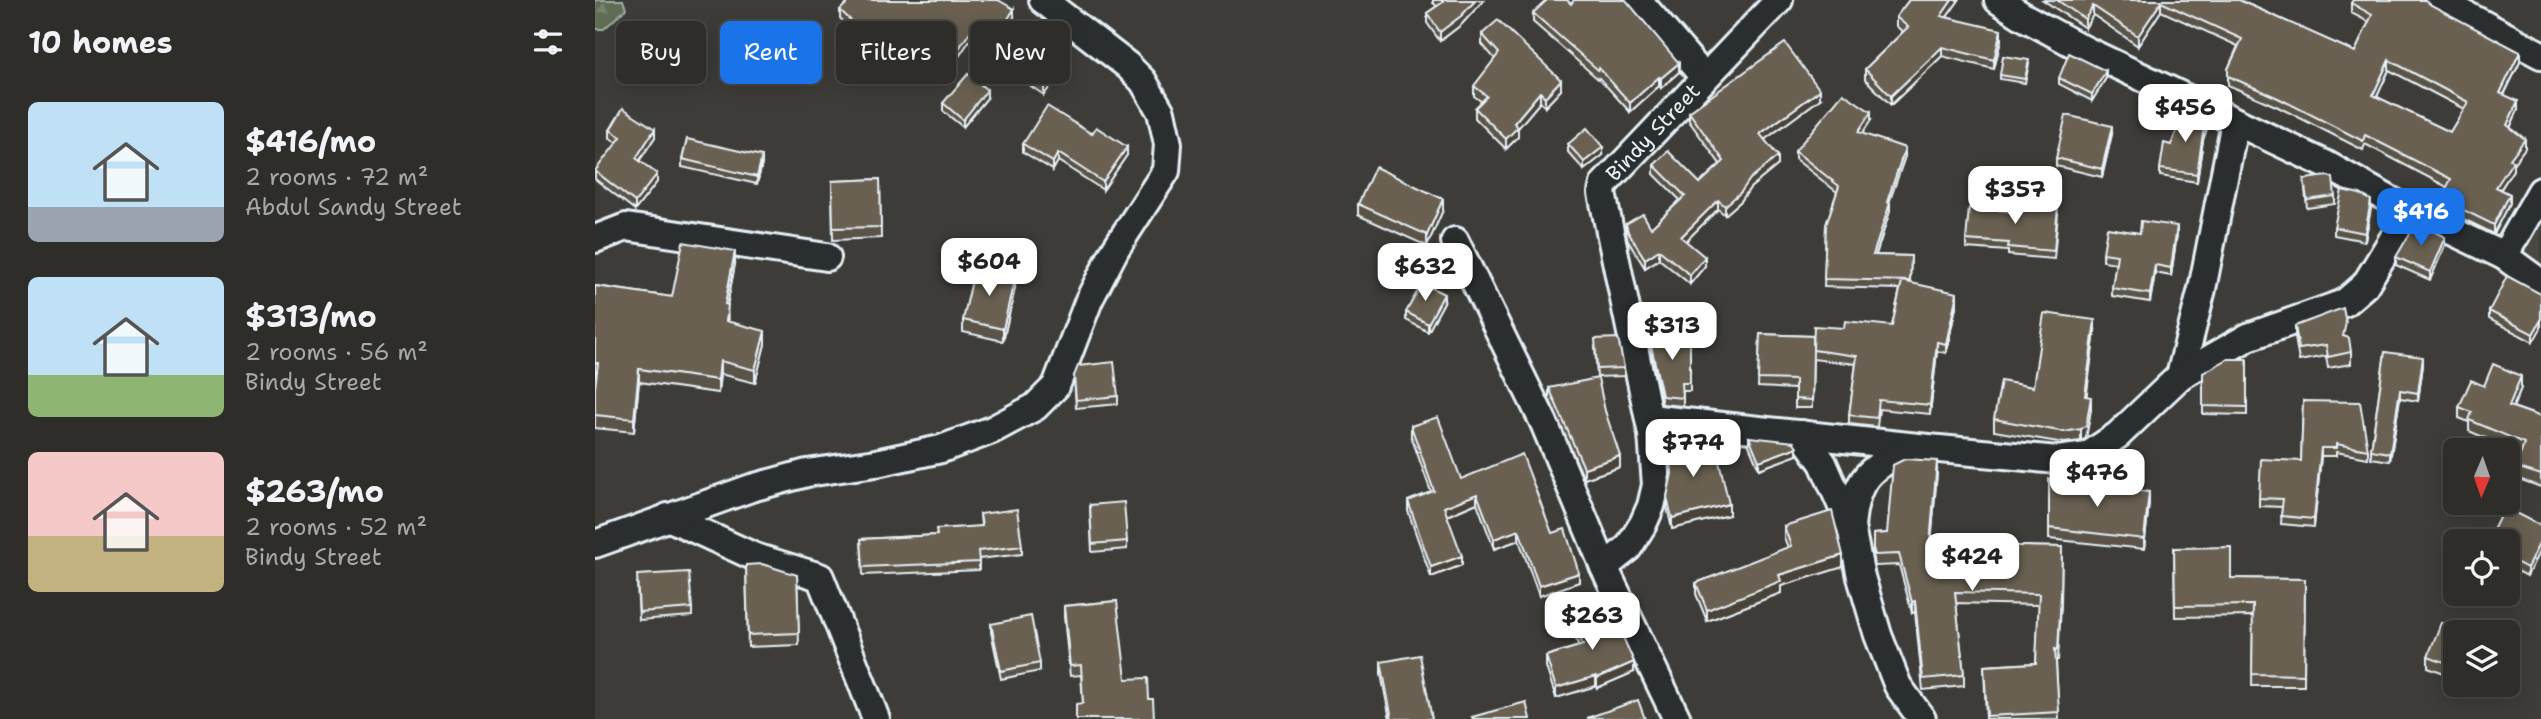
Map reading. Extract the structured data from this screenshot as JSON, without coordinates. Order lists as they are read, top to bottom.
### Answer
{
  "streets": {
    "street": ["Bindy Street"]
  },
  "north": "bottom",
  "page": {
    "heading": "10 homes",
    "chip": [
      "Buy",
      "Rent",
      "Filters",
      "New"
    ],
    "list": [
      {
        "name": "$416/mo",
        "note": "2 rooms · 72 m² · Abdul Sandy Street"
      },
      {
        "name": "$313/mo",
        "note": "2 rooms · 56 m² · Bindy Street"
      },
      {
        "name": "$263/mo",
        "note": "2 rooms · 52 m² · Bindy Street"
      }
    ],
    "price": [
      "$456",
      "$357",
      "$416",
      "$604",
      "$632",
      "$313",
      "$774",
      "$476",
      "$424",
      "$263"
    ]
  }
}
